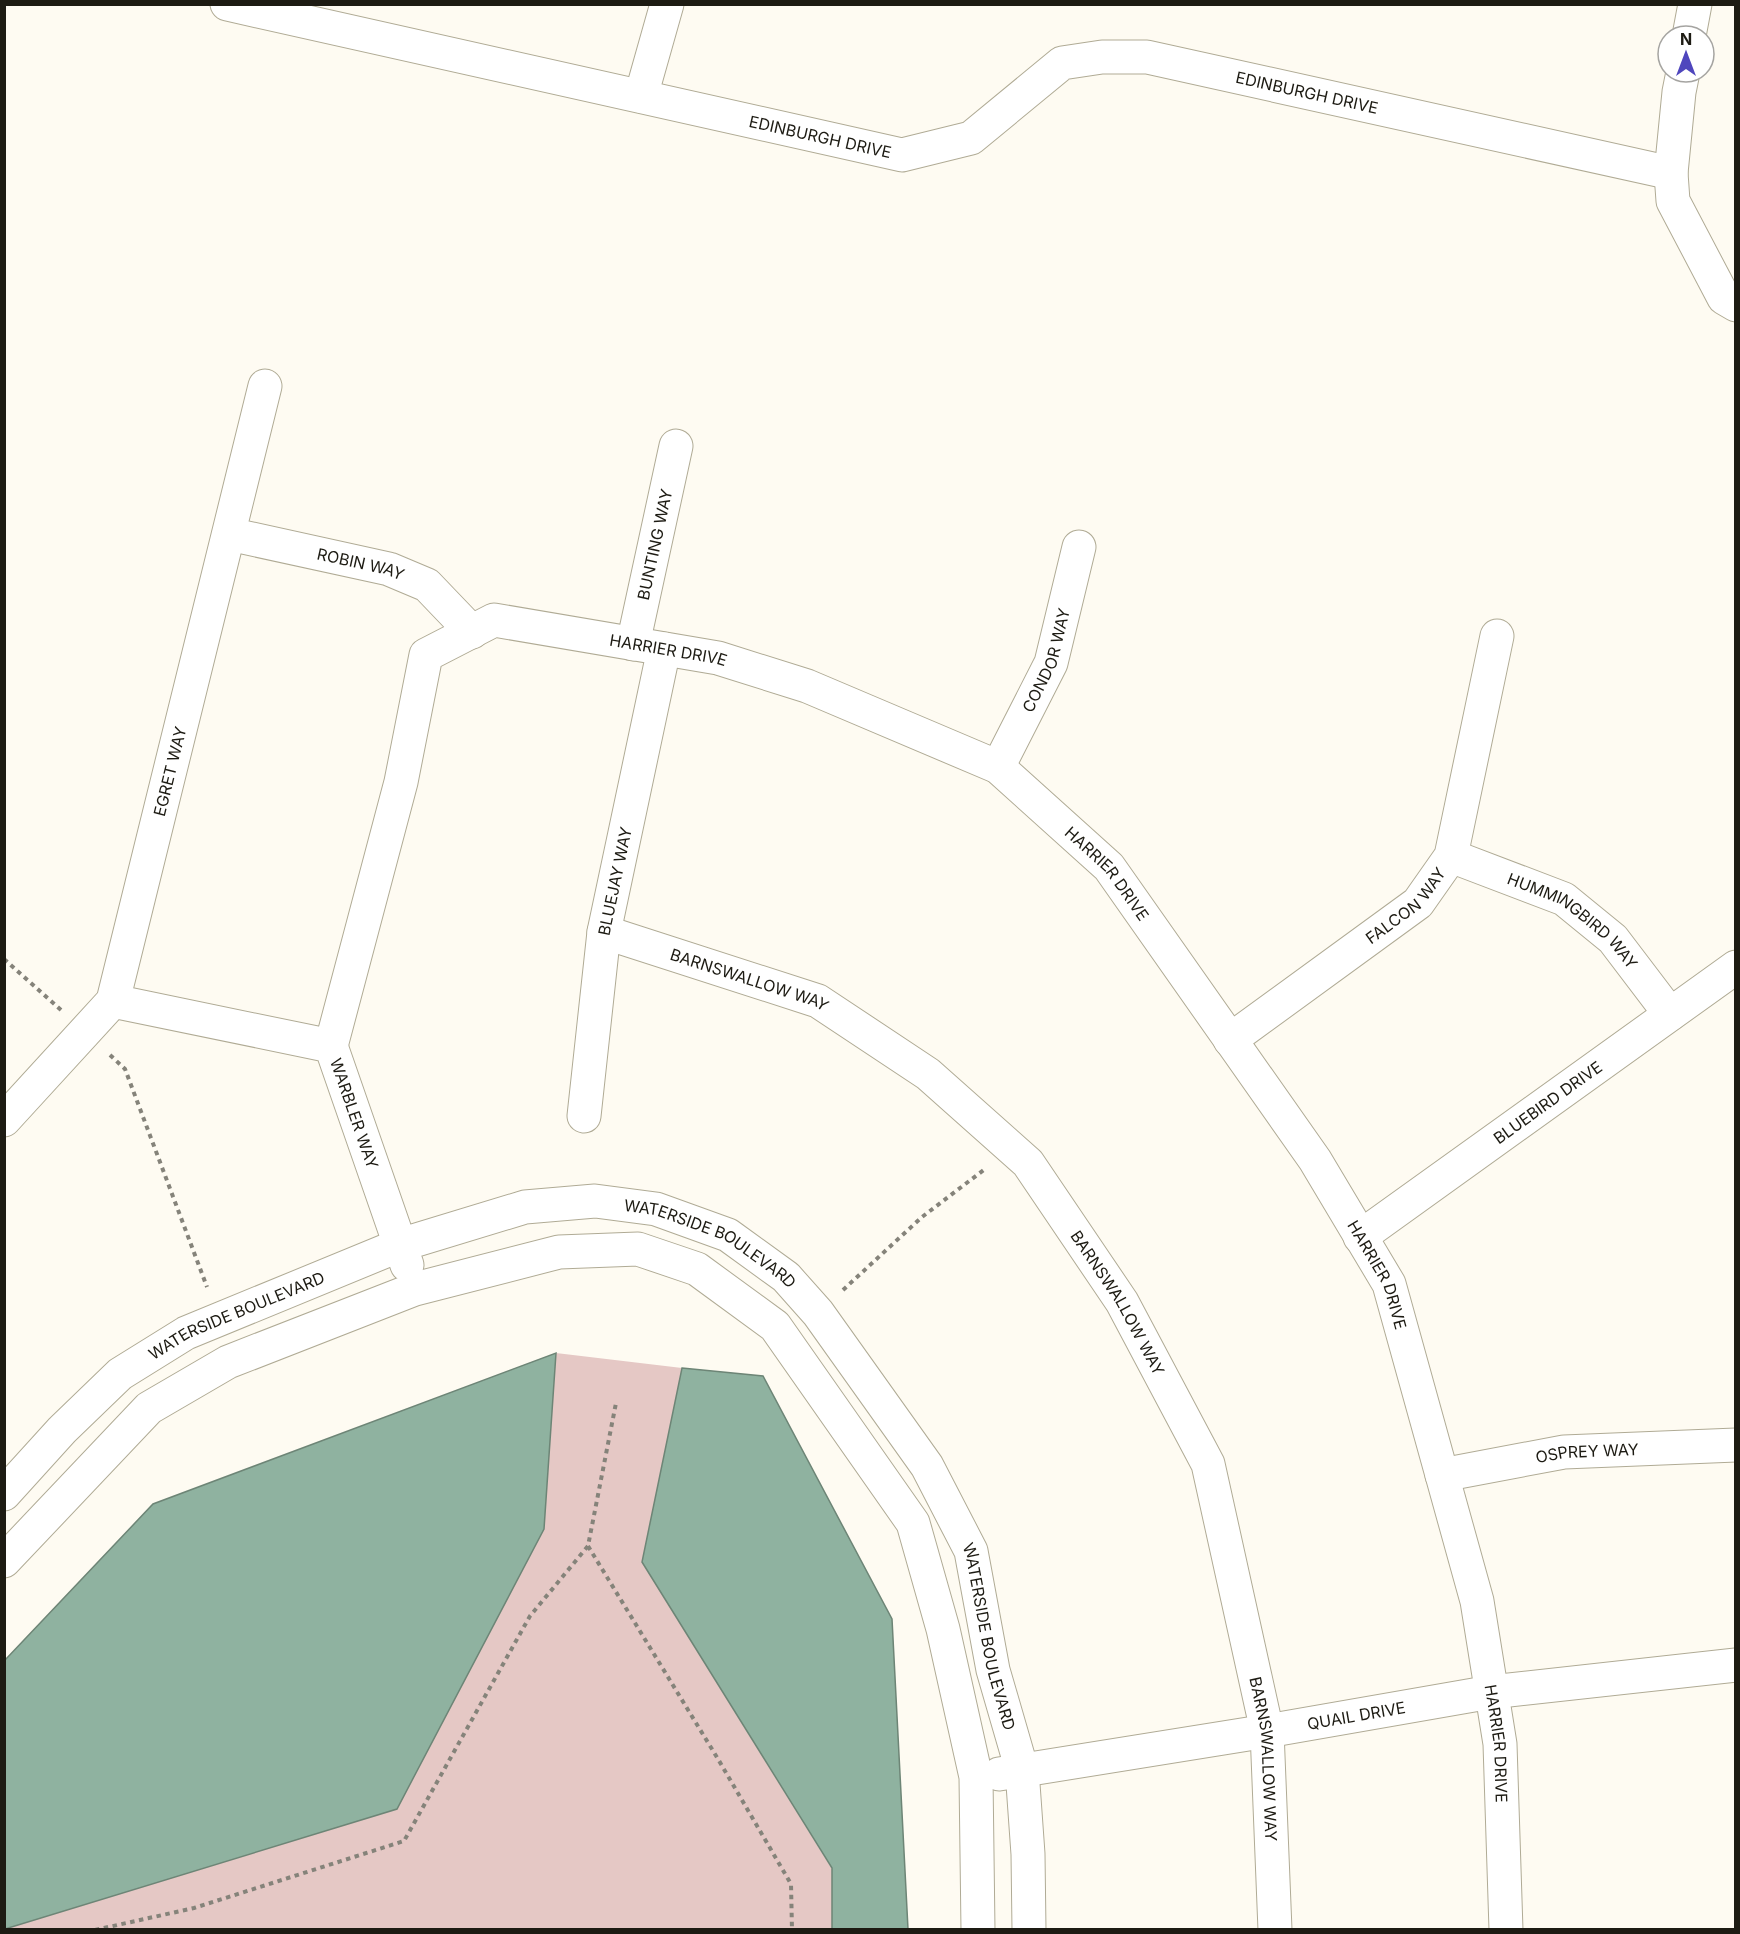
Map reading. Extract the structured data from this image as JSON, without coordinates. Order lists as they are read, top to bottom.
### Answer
{
  "streets": {
    "street": [
      "EDINBURGH DRIVE",
      "BUNTING WAY",
      "ROBIN WAY",
      "HARRIER DRIVE",
      "CONDOR WAY",
      "EGRET WAY",
      "BLUEJAY WAY",
      "FALCON WAY",
      "HUMMINGBIRD WAY",
      "BARNSWALLOW WAY",
      "BLUEBIRD DRIVE",
      "WARBLER WAY",
      "WATERSIDE BOULEVARD",
      "OSPREY WAY",
      "QUAIL DRIVE"
    ]
  },
  "crossings": [
    ["BUNTING WAY", "HARRIER DRIVE"],
    ["BUNTING WAY", "BLUEJAY WAY"],
    ["ROBIN WAY", "HARRIER DRIVE"],
    ["ROBIN WAY", "EGRET WAY"],
    ["HARRIER DRIVE", "CONDOR WAY"],
    ["HARRIER DRIVE", "BLUEJAY WAY"],
    ["HARRIER DRIVE", "FALCON WAY"],
    ["HARRIER DRIVE", "BLUEBIRD DRIVE"],
    ["HARRIER DRIVE", "WARBLER WAY"],
    ["HARRIER DRIVE", "OSPREY WAY"],
    ["HARRIER DRIVE", "QUAIL DRIVE"],
    ["EGRET WAY", "WARBLER WAY"],
    ["BLUEJAY WAY", "BARNSWALLOW WAY"],
    ["FALCON WAY", "HUMMINGBIRD WAY"],
    ["HUMMINGBIRD WAY", "BLUEBIRD DRIVE"],
    ["BARNSWALLOW WAY", "QUAIL DRIVE"],
    ["WARBLER WAY", "WATERSIDE BOULEVARD"],
    ["WATERSIDE BOULEVARD", "QUAIL DRIVE"]
  ],
  "north": "top"
}
